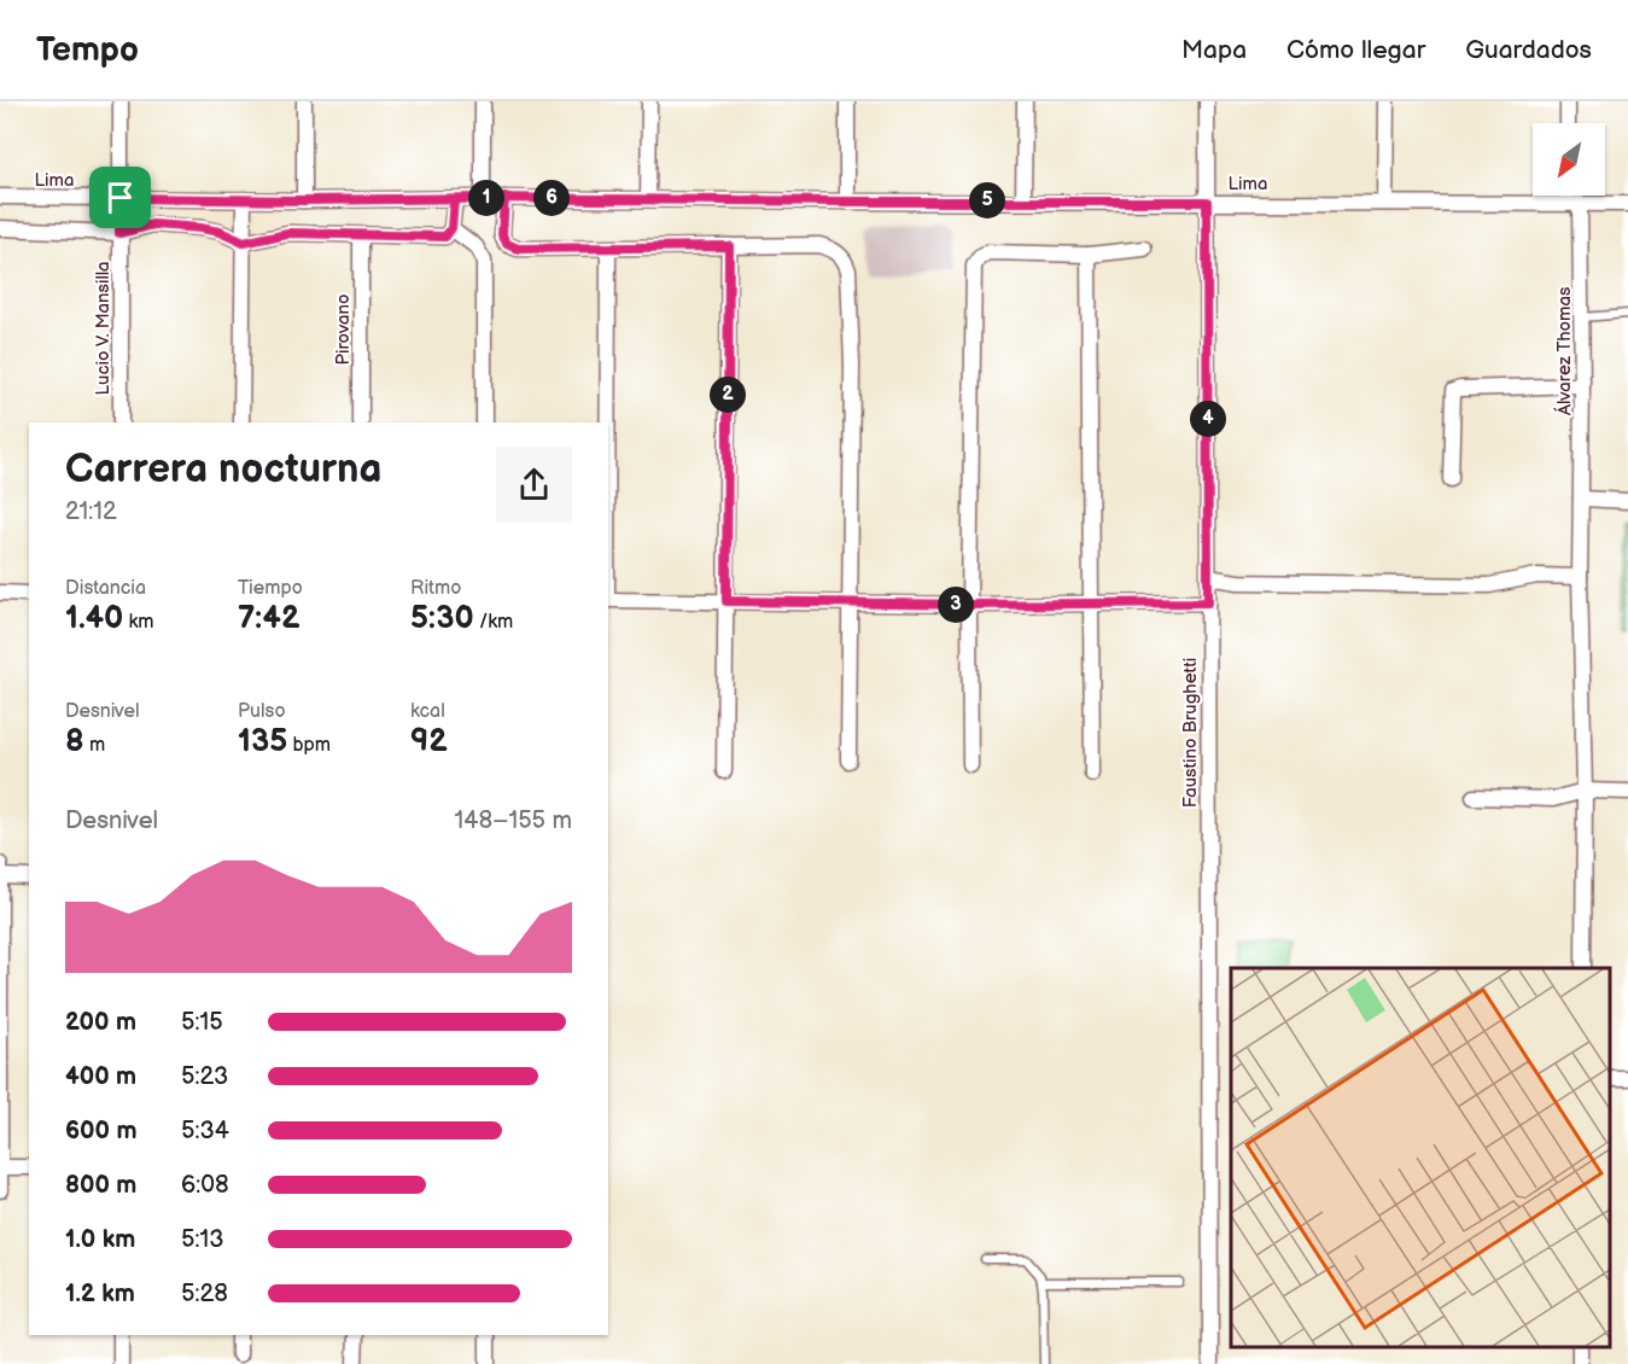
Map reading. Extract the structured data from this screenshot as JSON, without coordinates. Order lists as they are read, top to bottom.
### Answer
{
  "streets": {
    "street": [
      "Lima",
      "Lucio V. Mansilla",
      "Pirovano",
      "Álvarez Thomas",
      "Faustino Brughetti"
    ]
  },
  "crossings": [
    ["Lima", "Lucio V. Mansilla"],
    ["Lima", "Álvarez Thomas"],
    ["Lima", "Faustino Brughetti"]
  ],
  "north": "bottom left",
  "page": {
    "header": "Tempo",
    "nav": ["Mapa", "Cómo llegar", "Guardados"],
    "pins": [
      "1",
      "6",
      "5",
      "2",
      "4",
      "3"
    ],
    "heading": ["Carrera nocturna", "21:12"],
    "stats": [
      ["Distancia", "1.40 km"],
      ["Tiempo", "7:42"],
      ["Ritmo", "5:30 /km"],
      ["Desnivel", "8 m"],
      ["Pulso", "135 bpm"],
      ["kcal", "92"]
    ],
    "chart": ["Desnivel", "148–155 m"],
    "list": [
      {
        "name": "200 m",
        "note": "5:15"
      },
      {
        "name": "400 m",
        "note": "5:23"
      },
      {
        "name": "600 m",
        "note": "5:34"
      },
      {
        "name": "800 m",
        "note": "6:08"
      },
      {
        "name": "1.0 km",
        "note": "5:13"
      },
      {
        "name": "1.2 km",
        "note": "5:28"
      }
    ]
  }
}
